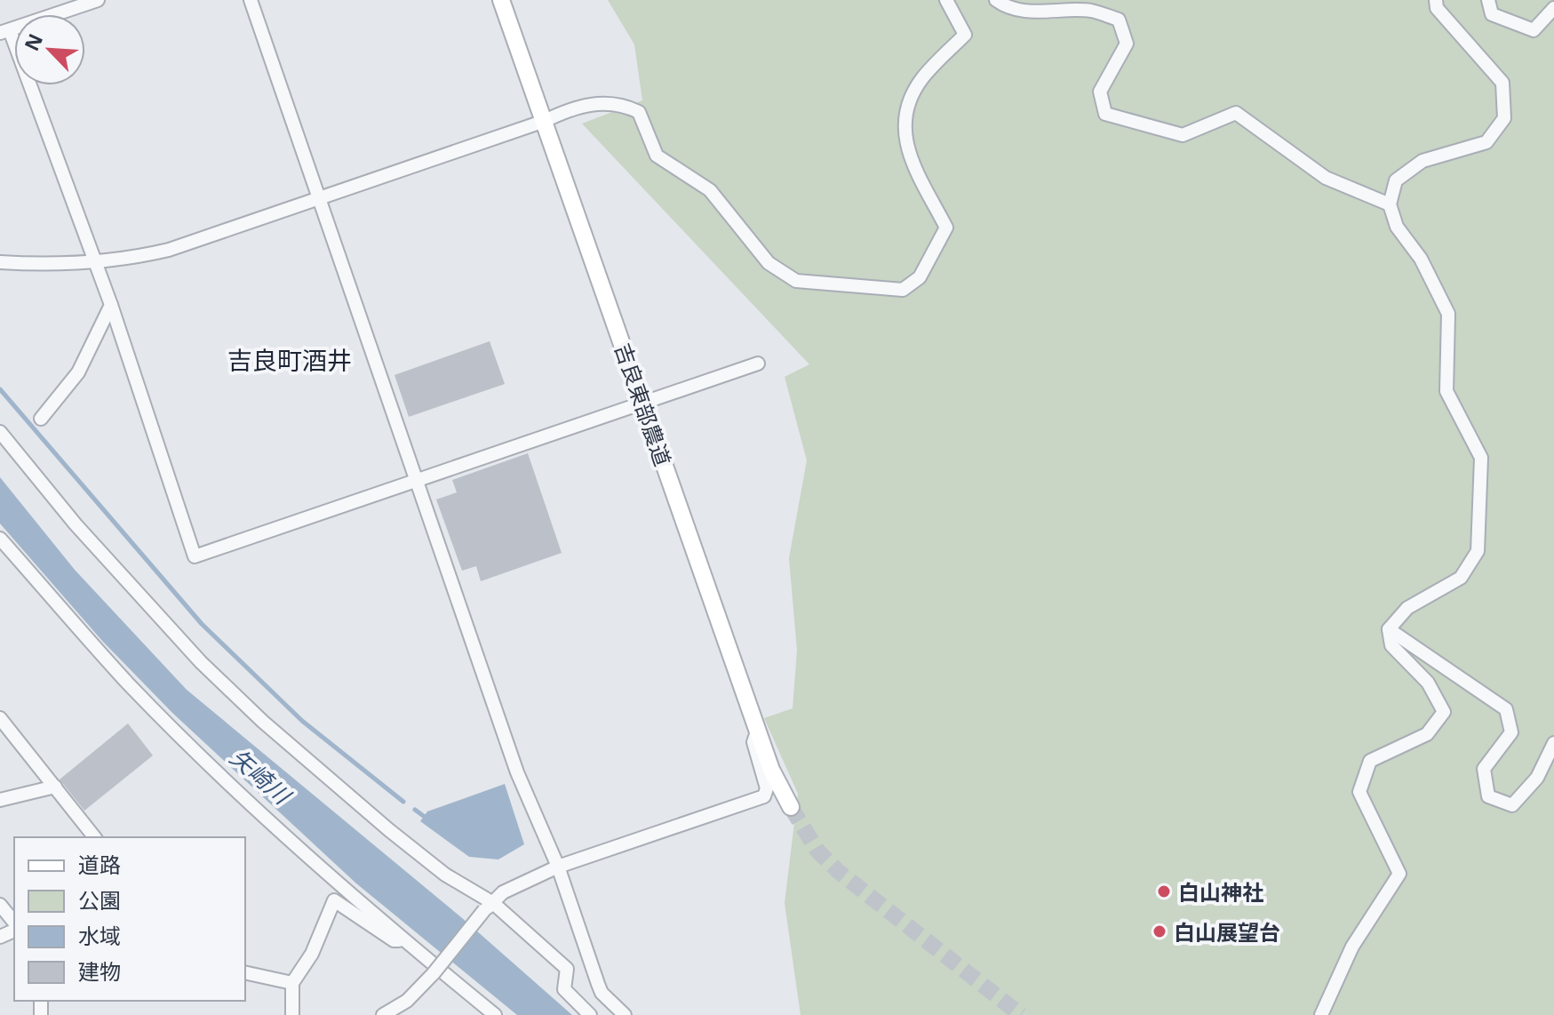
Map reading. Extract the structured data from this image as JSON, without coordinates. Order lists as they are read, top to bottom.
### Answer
{
  "streets": {
    "street": ["吉良東部農道"]
  },
  "districts": ["吉良町酒井"],
  "water": ["矢崎川"],
  "places": ["白山神社", "白山展望台"],
  "legend": [
    "道路",
    "公園",
    "水域",
    "建物"
  ],
  "north": "top left"
}
